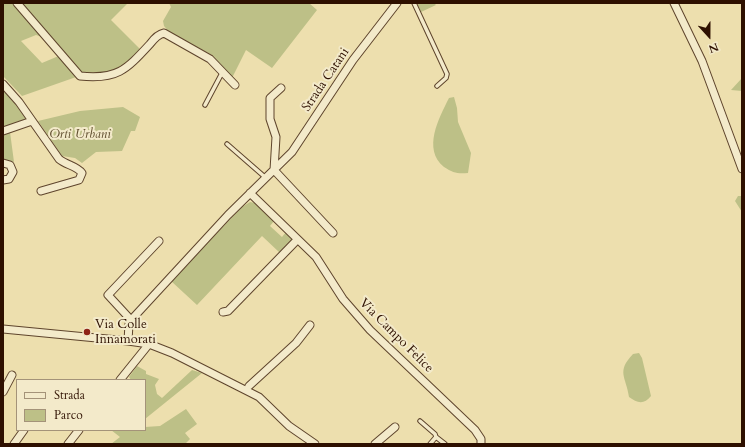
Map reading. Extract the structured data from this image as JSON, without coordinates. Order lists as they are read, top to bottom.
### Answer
{
  "streets": {
    "street": ["Strada Catani", "Via Campo Felice"]
  },
  "crossings": [
    ["Strada Catani", "Via Campo Felice"]
  ],
  "parks": ["Orti Urbani"],
  "places": ["Via Colle Innamorati"],
  "legend": ["Strada", "Parco"],
  "north": "bottom"
}
